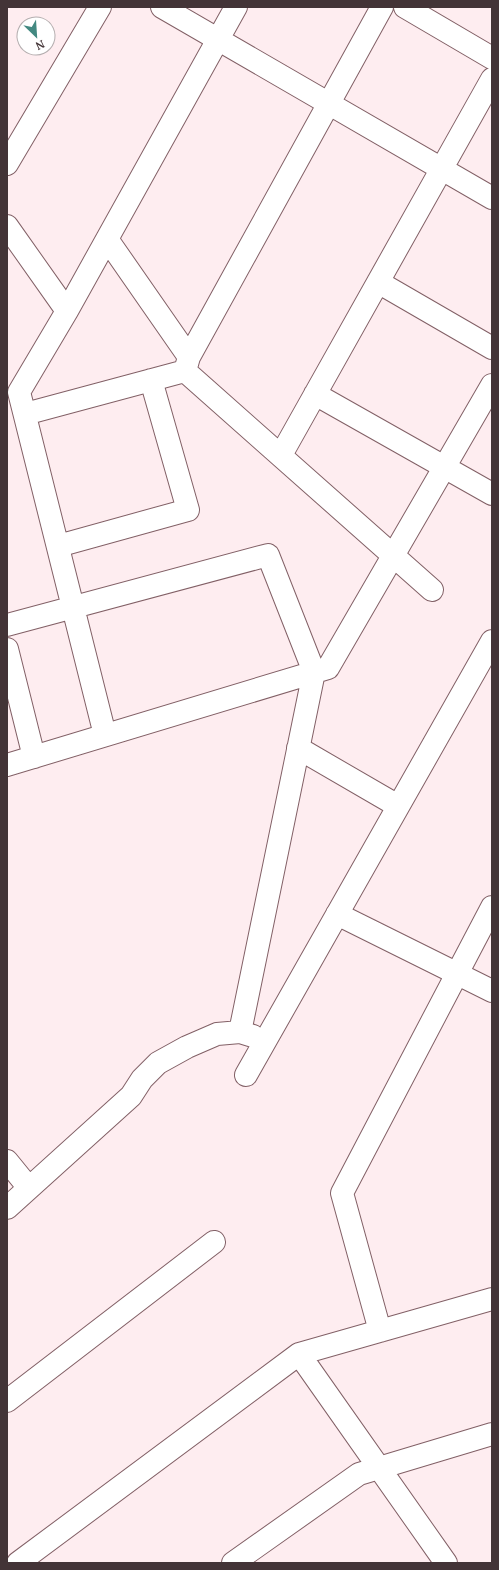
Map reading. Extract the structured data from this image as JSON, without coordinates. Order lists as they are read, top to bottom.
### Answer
{
  "north": "bottom right"
}
